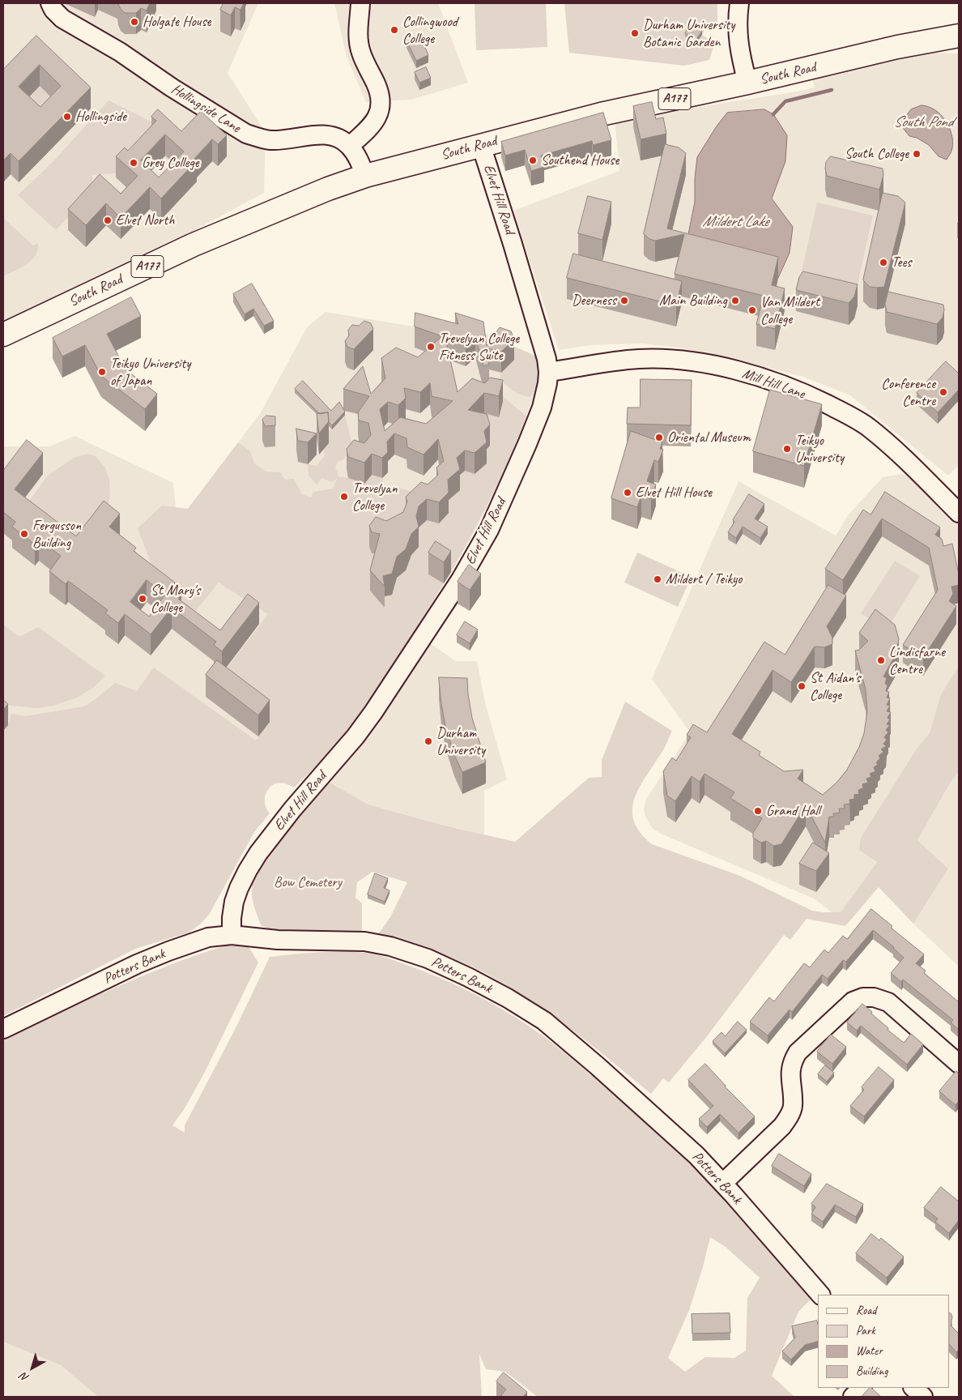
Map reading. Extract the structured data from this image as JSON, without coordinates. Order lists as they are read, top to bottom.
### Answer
{
  "streets": {
    "main road": ["South Road", "A177"],
    "street": [
      "Hollingside Lane",
      "Elvet Hill Road",
      "Mill Hill Lane",
      "Potters Bank"
    ]
  },
  "crossings": [
    ["South Road", "Hollingside Lane"],
    ["South Road", "Elvet Hill Road"],
    ["Elvet Hill Road", "Mill Hill Lane"],
    ["Elvet Hill Road", "Potters Bank"]
  ],
  "water": ["South Pond", "Mildert Lake"],
  "parks": ["Bow Cemetery"],
  "places": [
    "Holgate House",
    "Collingwood College",
    "Durham University Botanic Garden",
    "Hollingside",
    "South College",
    "Southend House",
    "Grey College",
    "Elvet North",
    "Tees",
    "Deerness",
    "Main Building",
    "Van Mildert College",
    "Trevelyan College Fitness Suite",
    "Teikyo University of Japan",
    "Conference Centre",
    "Oriental Museum",
    "Teikyo University",
    "Elvet Hill House",
    "Trevelyan College",
    "Fergusson Building",
    "Mildert / Teikyo",
    "St Mary's College",
    "Lindisfarne Centre",
    "St Aidan's College",
    "Durham University",
    "Grand Hall"
  ],
  "legend": [
    "Road",
    "Park",
    "Water",
    "Building"
  ],
  "north": "bottom left"
}
